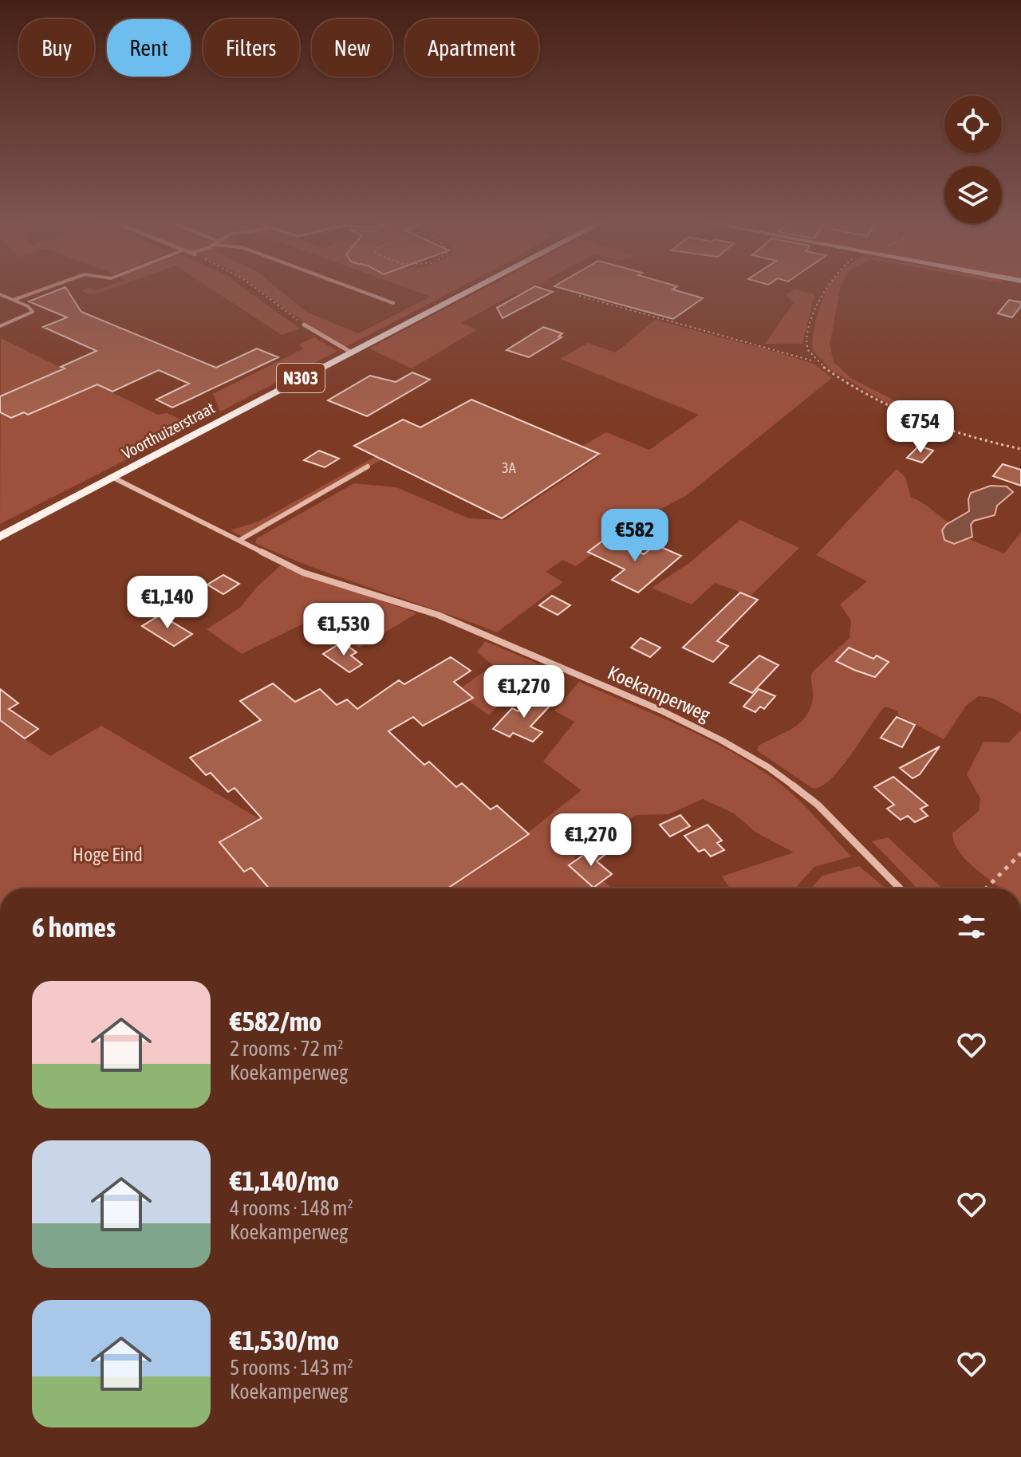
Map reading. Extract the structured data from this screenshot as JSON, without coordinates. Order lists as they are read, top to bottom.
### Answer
{
  "streets": {
    "main road": ["N303", "Voorthuizerstraat"],
    "street": ["Koekamperweg"]
  },
  "crossings": [
    ["Voorthuizerstraat", "Koekamperweg"]
  ],
  "parks": ["Hoge Eind"],
  "house_numbers": ["3A"],
  "page": {
    "chip": [
      "Buy",
      "Rent",
      "Filters",
      "New",
      "Apartment"
    ],
    "price": [
      "€754",
      "€582",
      "€1,140",
      "€1,530",
      "€1,270",
      "€1,270"
    ],
    "heading": "6 homes",
    "list": [
      {
        "name": "€582/mo",
        "note": "2 rooms · 72 m² · Koekamperweg"
      },
      {
        "name": "€1,140/mo",
        "note": "4 rooms · 148 m² · Koekamperweg"
      },
      {
        "name": "€1,530/mo",
        "note": "5 rooms · 143 m² · Koekamperweg"
      }
    ]
  }
}
